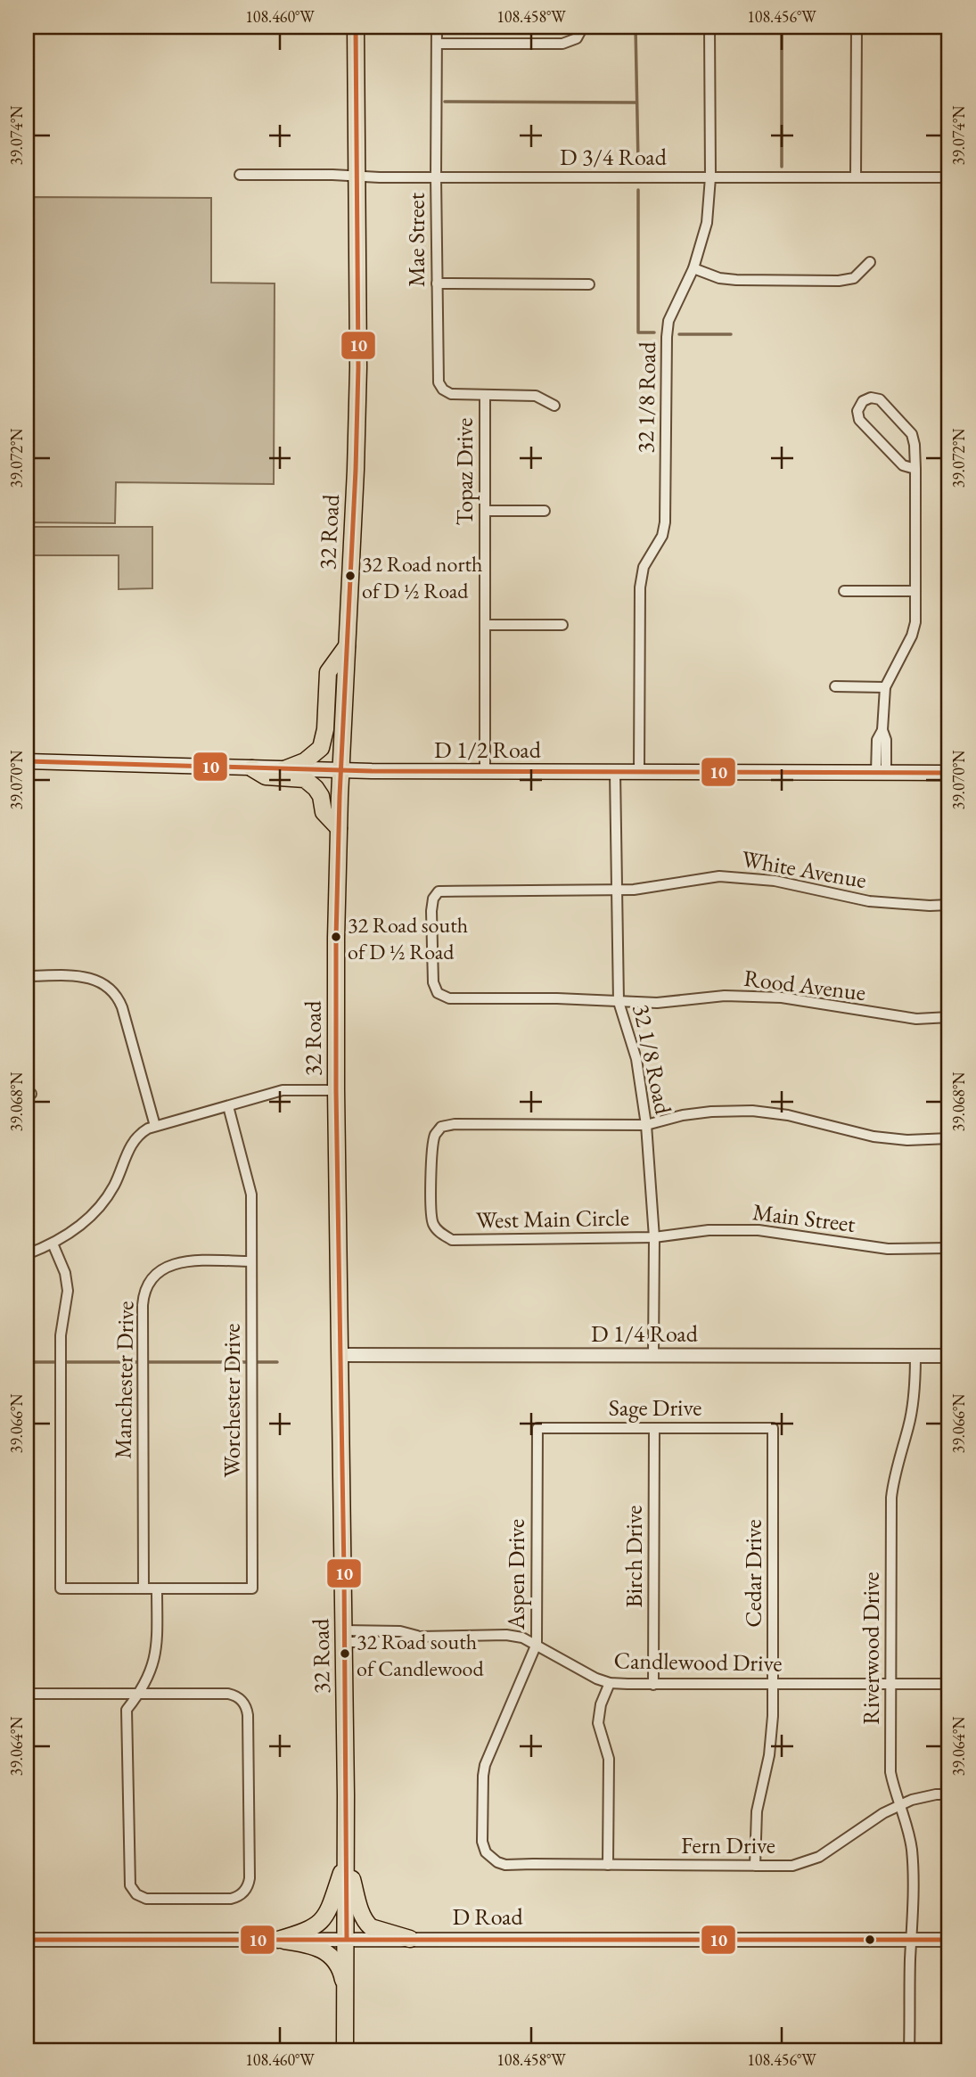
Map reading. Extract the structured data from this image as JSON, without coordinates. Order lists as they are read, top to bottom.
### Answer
{
  "streets": {
    "main road": ["32 Road", "D 1/2 Road"],
    "street": [
      "D 3/4 Road",
      "Mae Street",
      "32 1/8 Road",
      "Topaz Drive",
      "White Avenue",
      "Rood Avenue",
      "Main Street",
      "West Main Circle",
      "D 1/4 Road",
      "Manchester Drive",
      "Worchester Drive",
      "Sage Drive",
      "Birch Drive",
      "Cedar Drive",
      "Aspen Drive",
      "Riverwood Drive",
      "Candlewood Drive",
      "Fern Drive",
      "D Road"
    ]
  },
  "crossings": [
    ["D 3/4 Road", "Mae Street"],
    ["D 3/4 Road", "32 1/8 Road"],
    ["D 3/4 Road", "32 Road"],
    ["Mae Street", "Topaz Drive"],
    ["32 1/8 Road", "D 1/2 Road"],
    ["32 1/8 Road", "White Avenue"],
    ["32 1/8 Road", "Rood Avenue"],
    ["32 1/8 Road", "Main Street"],
    ["32 1/8 Road", "West Main Circle"],
    ["32 1/8 Road", "D 1/4 Road"],
    ["Topaz Drive", "D 1/2 Road"],
    ["32 Road", "D 1/2 Road"],
    ["32 Road", "D 1/4 Road"],
    ["32 Road", "Candlewood Drive"],
    ["32 Road", "D Road"],
    ["White Avenue", "Rood Avenue"],
    ["Main Street", "West Main Circle"],
    ["D 1/4 Road", "Riverwood Drive"],
    ["Manchester Drive", "Worchester Drive"],
    ["Sage Drive", "Birch Drive"],
    ["Sage Drive", "Cedar Drive"],
    ["Sage Drive", "Aspen Drive"],
    ["Birch Drive", "Candlewood Drive"],
    ["Cedar Drive", "Candlewood Drive"],
    ["Cedar Drive", "Fern Drive"],
    ["Aspen Drive", "Candlewood Drive"],
    ["Aspen Drive", "Fern Drive"],
    ["Riverwood Drive", "Candlewood Drive"],
    ["Riverwood Drive", "Fern Drive"],
    ["Riverwood Drive", "D Road"]
  ],
  "places": ["32 Road north of D ½ Road", "32 Road south of D ½ Road", "32 Road south of Candlewood"],
  "lines": ["transit line 10"],
  "coordinates": [
    "108.460°W",
    "108.458°W",
    "108.456°W",
    "39.074°N",
    "39.072°N",
    "39.070°N",
    "39.068°N",
    "39.066°N",
    "39.064°N"
  ]
}
